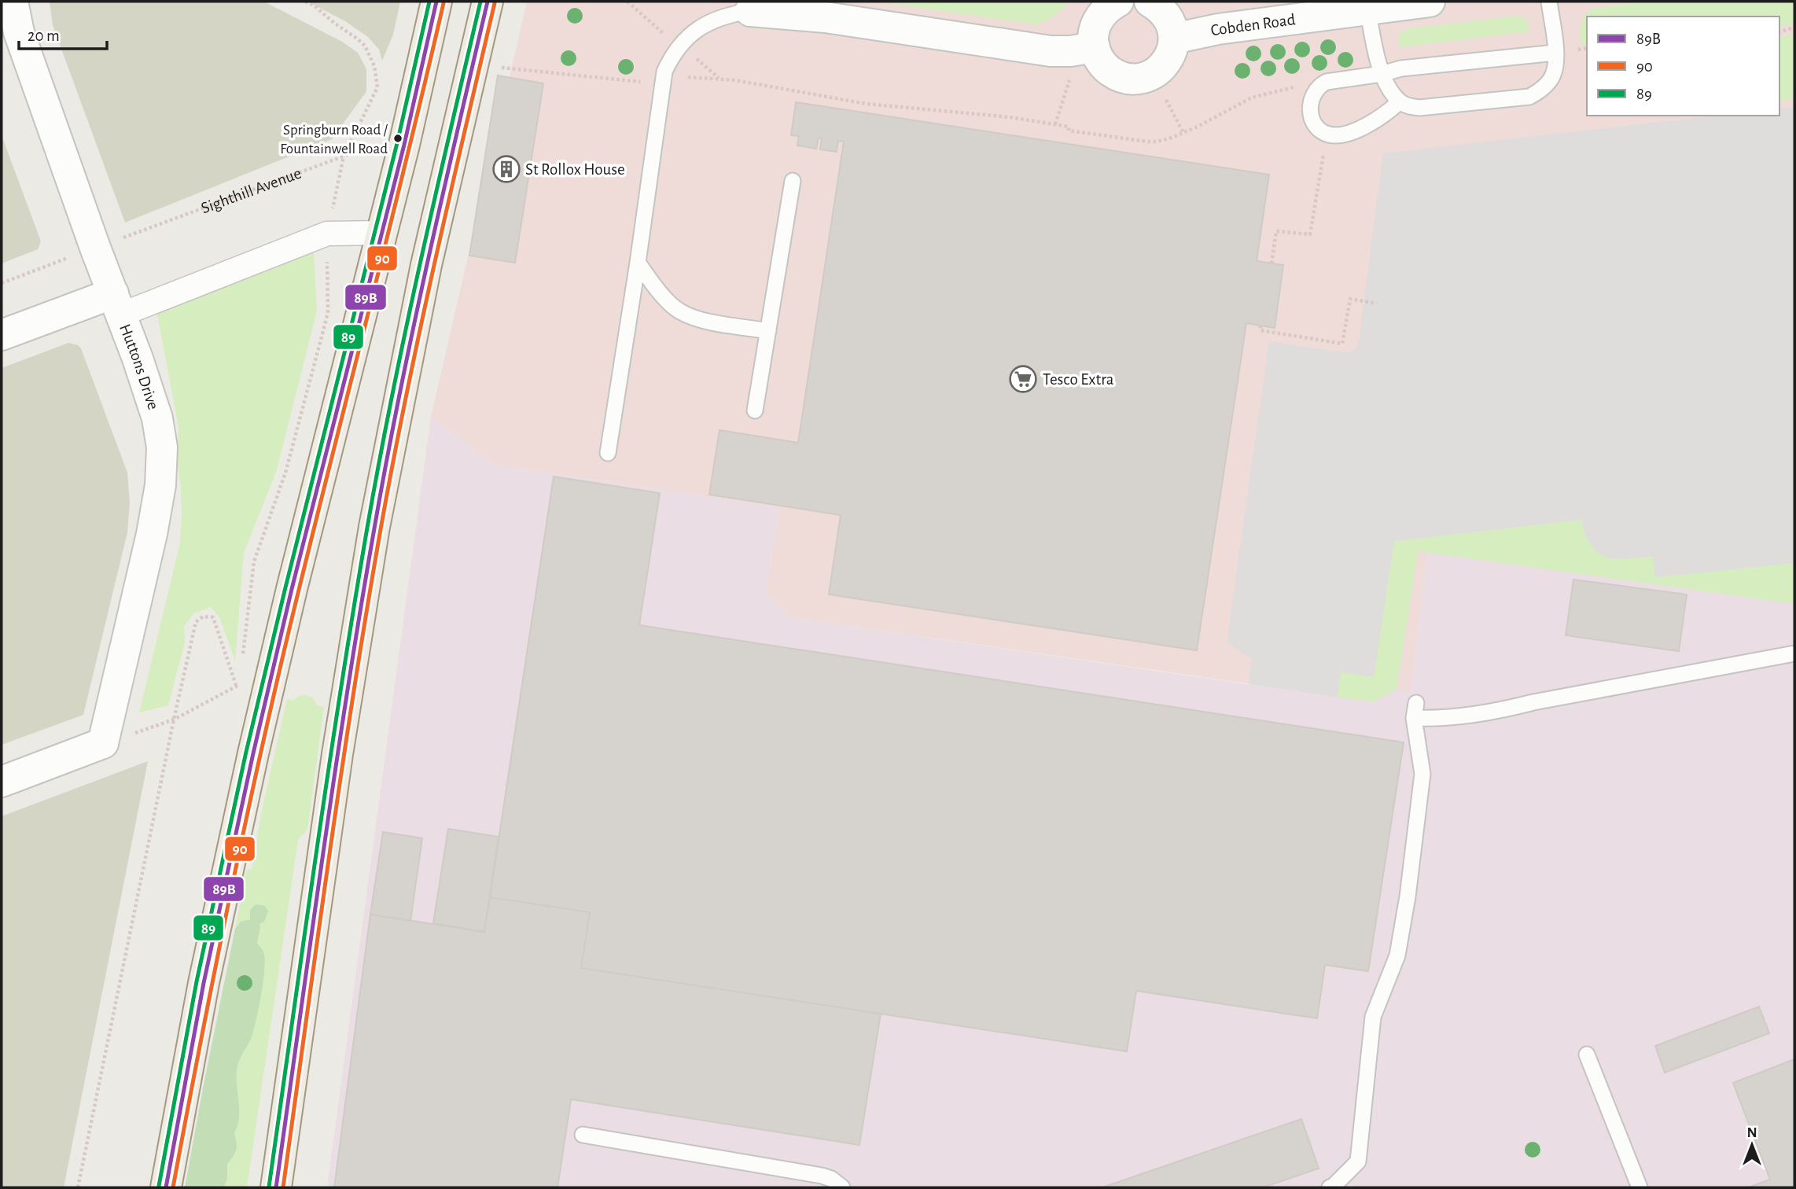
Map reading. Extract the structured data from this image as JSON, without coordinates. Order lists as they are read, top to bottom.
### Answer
{
  "streets": {
    "street": ["Cobden Road", "Huttons Drive"],
    "path": ["Sighthill Avenue"]
  },
  "crossings": [
    ["Sighthill Avenue", "Huttons Drive"]
  ],
  "places": {
    "other": ["Springburn Road / Fountainwell Road"],
    "building": ["St Rollox House"],
    "supermarket": ["Tesco Extra"]
  },
  "lines": ["transit line 89B", "transit line 89", "transit line 90"],
  "legend": ["89B", "90", "89"],
  "scale_bar": "20 m",
  "north": "top"
}
